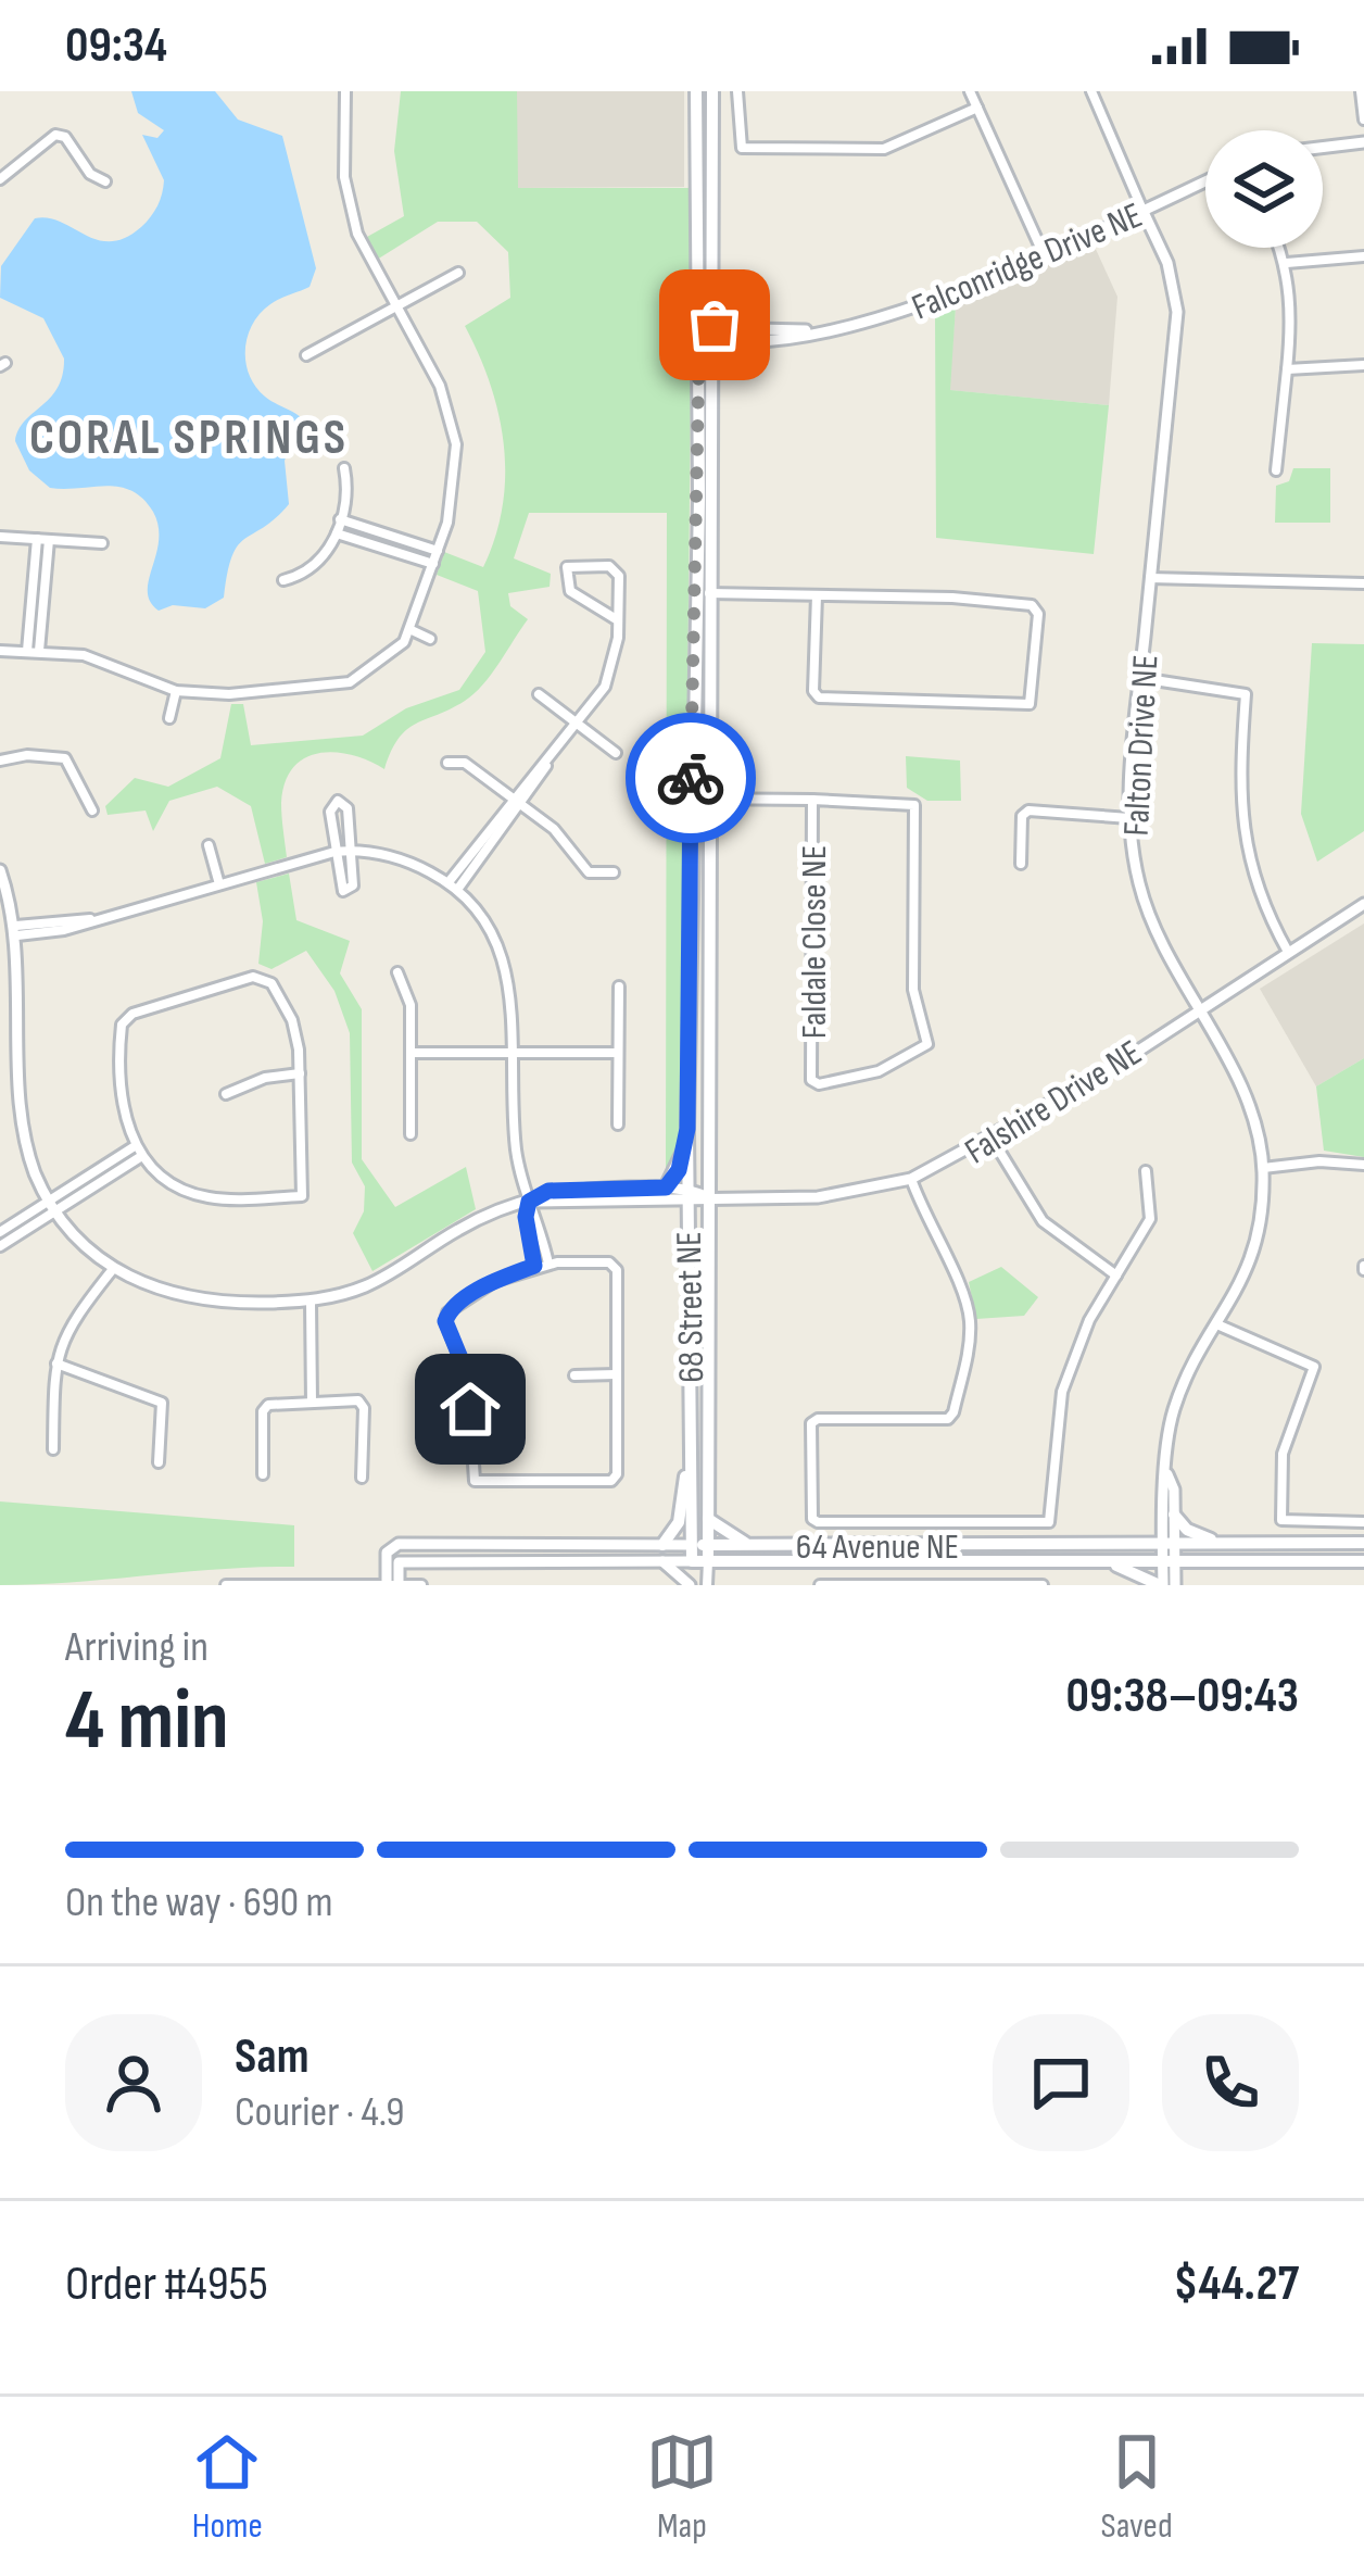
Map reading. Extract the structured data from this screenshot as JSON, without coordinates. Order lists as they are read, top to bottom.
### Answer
{
  "streets": {
    "main road": ["68 Street NE", "64 Avenue NE"],
    "street": [
      "Falconridge Drive NE",
      "Falton Drive NE",
      "Faldale Close NE",
      "Falshire Drive NE"
    ]
  },
  "crossings": [
    ["Falconridge Drive NE", "Falton Drive NE"],
    ["Falconridge Drive NE", "68 Street NE"],
    ["Falton Drive NE", "Falshire Drive NE"],
    ["Falton Drive NE", "64 Avenue NE"],
    ["Faldale Close NE", "68 Street NE"],
    ["Falshire Drive NE", "68 Street NE"],
    ["68 Street NE", "64 Avenue NE"]
  ],
  "districts": ["CORAL SPRINGS"],
  "page": {
    "status": "09:34",
    "heading": ["4 min", "Arriving in", "09:38–09:43"],
    "panel": [
      "Sam",
      "Courier · 4.9",
      "Order #4955",
      "$44.27"
    ],
    "bar": "On the way · 690 m",
    "tabs": ["Home", "Map", "Saved"]
  }
}
